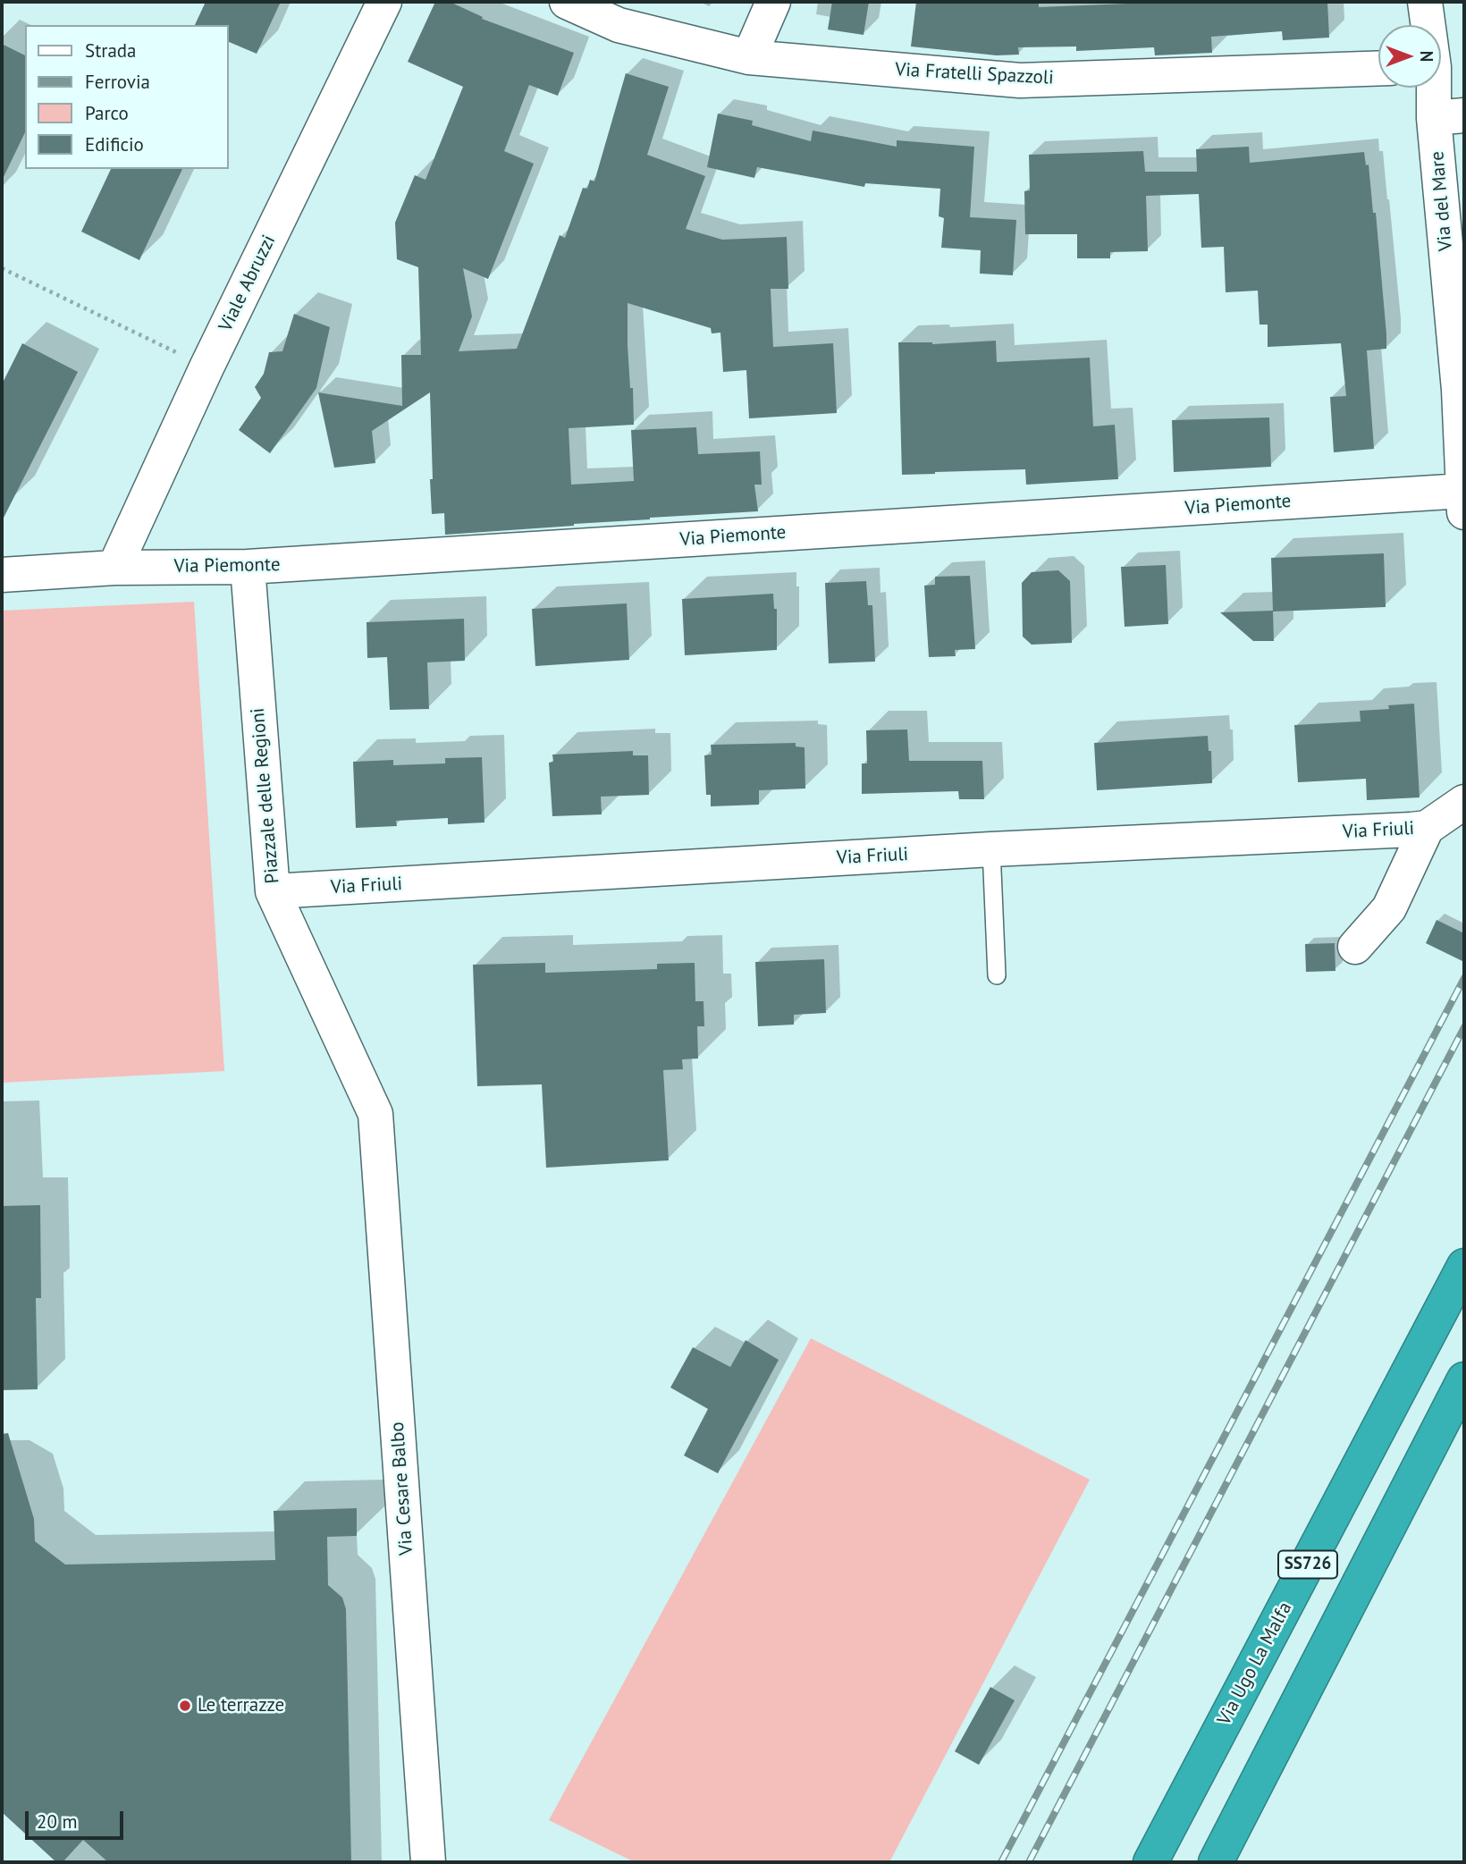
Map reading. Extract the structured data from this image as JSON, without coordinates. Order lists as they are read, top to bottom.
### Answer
{
  "streets": {
    "highway": ["SS726", "Via Ugo La Malfa"],
    "street": [
      "Via Fratelli Spazzoli",
      "Via del Mare",
      "Viale Abruzzi",
      "Via Piemonte",
      "Piazzale delle Regioni",
      "Via Friuli",
      "Via Cesare Balbo"
    ]
  },
  "crossings": [
    ["Via del Mare", "Via Piemonte"],
    ["Viale Abruzzi", "Via Piemonte"],
    ["Via Piemonte", "Piazzale delle Regioni"],
    ["Piazzale delle Regioni", "Via Friuli"],
    ["Piazzale delle Regioni", "Via Cesare Balbo"]
  ],
  "places": ["Le terrazze"],
  "legend": [
    "Strada",
    "Ferrovia",
    "Parco",
    "Edificio"
  ],
  "scale_bar": "20 m",
  "north": "right"
}
